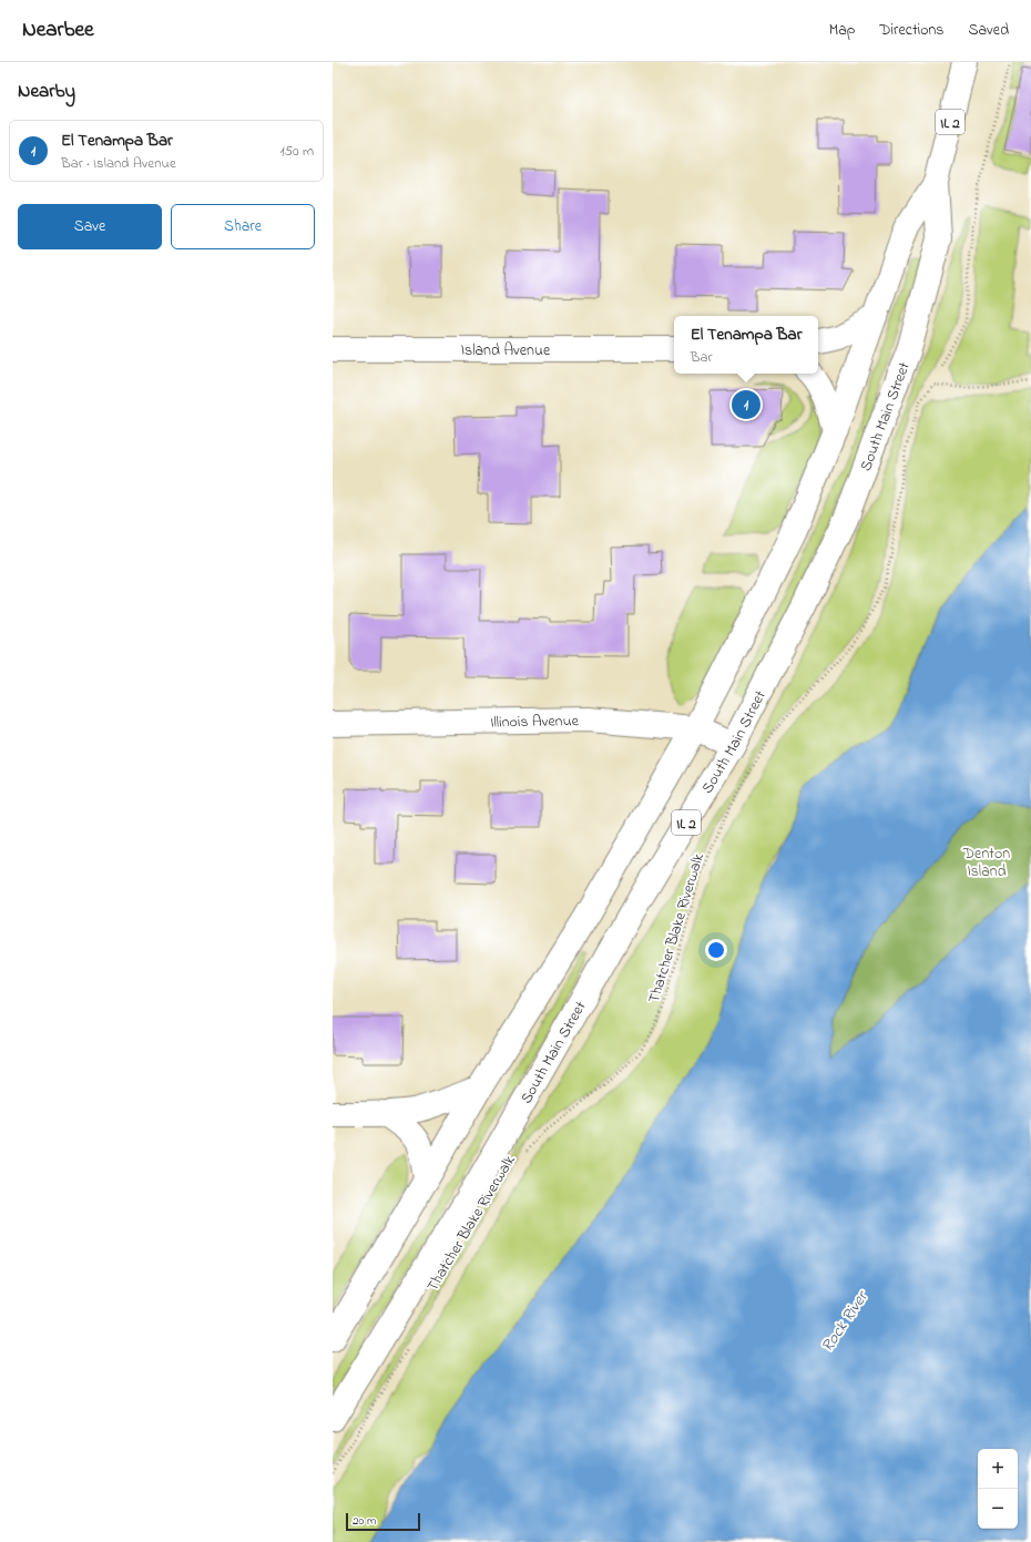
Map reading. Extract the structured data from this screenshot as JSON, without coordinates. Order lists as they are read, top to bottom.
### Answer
{
  "streets": {
    "main road": [
      "IL 2",
      "Island Avenue",
      "South Main Street",
      "Illinois Avenue"
    ],
    "path": ["Thatcher Blake Riverwalk"]
  },
  "crossings": [
    ["South Main Street", "Illinois Avenue"]
  ],
  "water": ["Rock River"],
  "parks": ["Denton Island"],
  "scale_bar": "20 m",
  "page": {
    "header": "Nearbee",
    "nav": ["Map", "Directions", "Saved"],
    "heading": "Nearby",
    "list": [
      {
        "mark": "1",
        "name": "El Tenampa Bar",
        "note": "Bar · Island Avenue",
        "value": "150 m"
      }
    ],
    "buttons": ["Save", "Share"],
    "popup": ["El Tenampa Bar", "Bar"],
    "pins": "1",
    "map_buttons": ["+", "−"],
    "scale": "20 m"
  }
}
